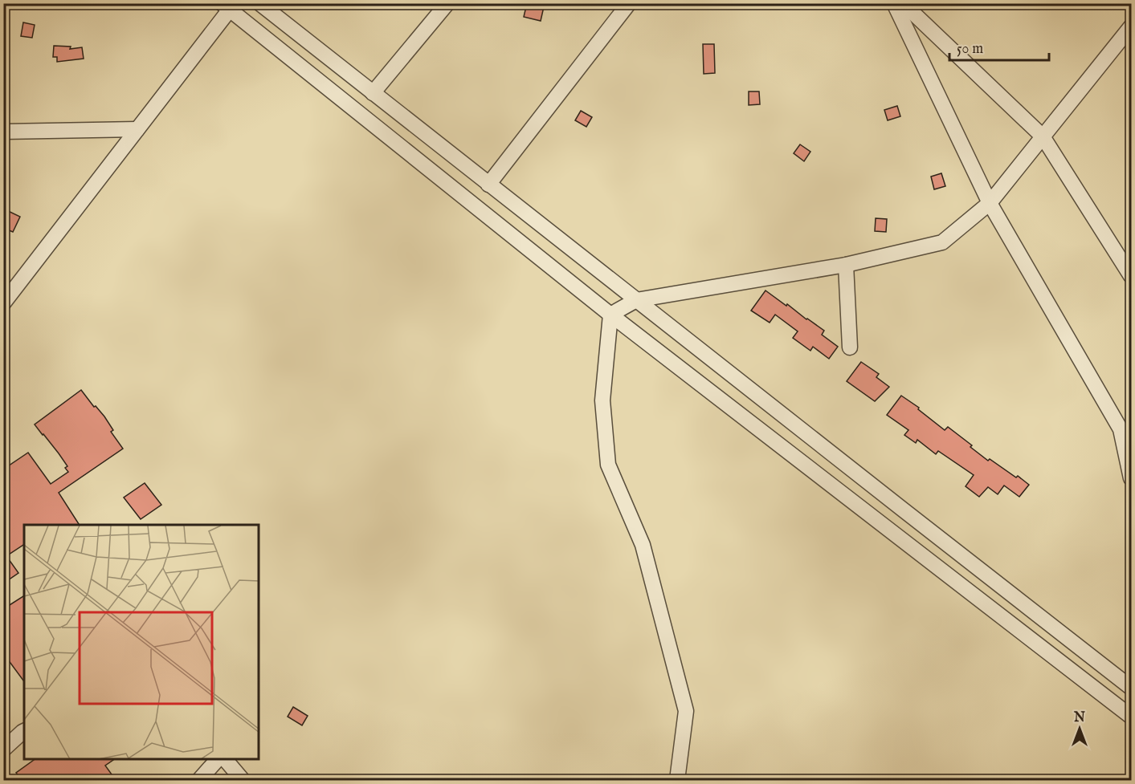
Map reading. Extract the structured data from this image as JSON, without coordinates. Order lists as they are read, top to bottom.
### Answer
{
  "scale_bar": "50 m",
  "north": "top"
}
